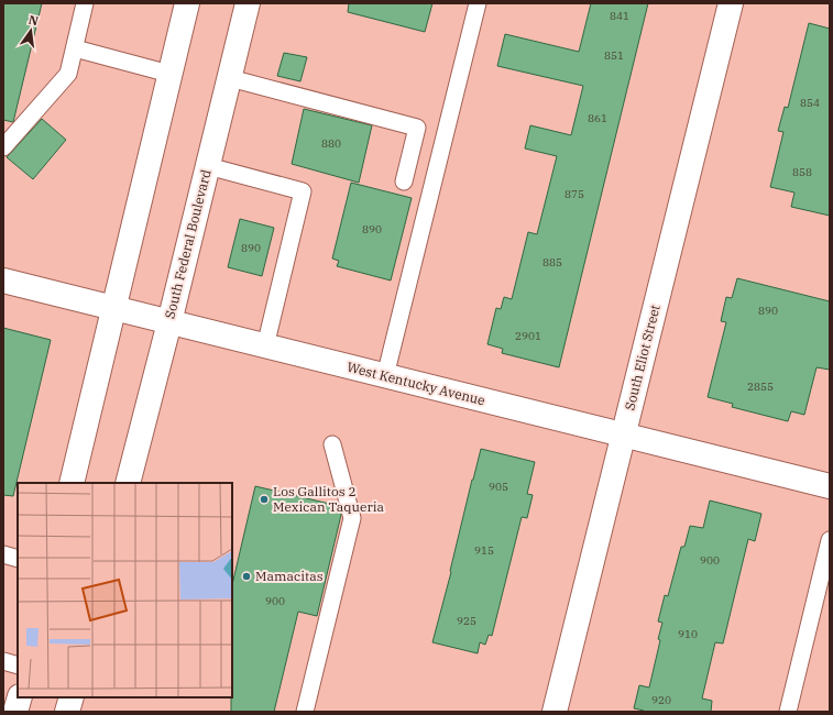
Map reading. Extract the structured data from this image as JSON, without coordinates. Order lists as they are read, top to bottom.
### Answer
{
  "streets": {
    "street": ["South Federal Boulevard", "South Eliot Street", "West Kentucky Avenue"]
  },
  "crossings": [
    ["South Federal Boulevard", "West Kentucky Avenue"],
    ["South Eliot Street", "West Kentucky Avenue"]
  ],
  "places": ["Los Gallitos 2 Mexican Taqueria", "Mamacitas"],
  "house_numbers": [
    "841",
    "851",
    "854",
    "861",
    "880",
    "858",
    "875",
    "890",
    "890",
    "885",
    "890",
    "2901",
    "2855",
    "905",
    "915",
    "900",
    "900",
    "925",
    "910",
    "920"
  ],
  "north": "top"
}
